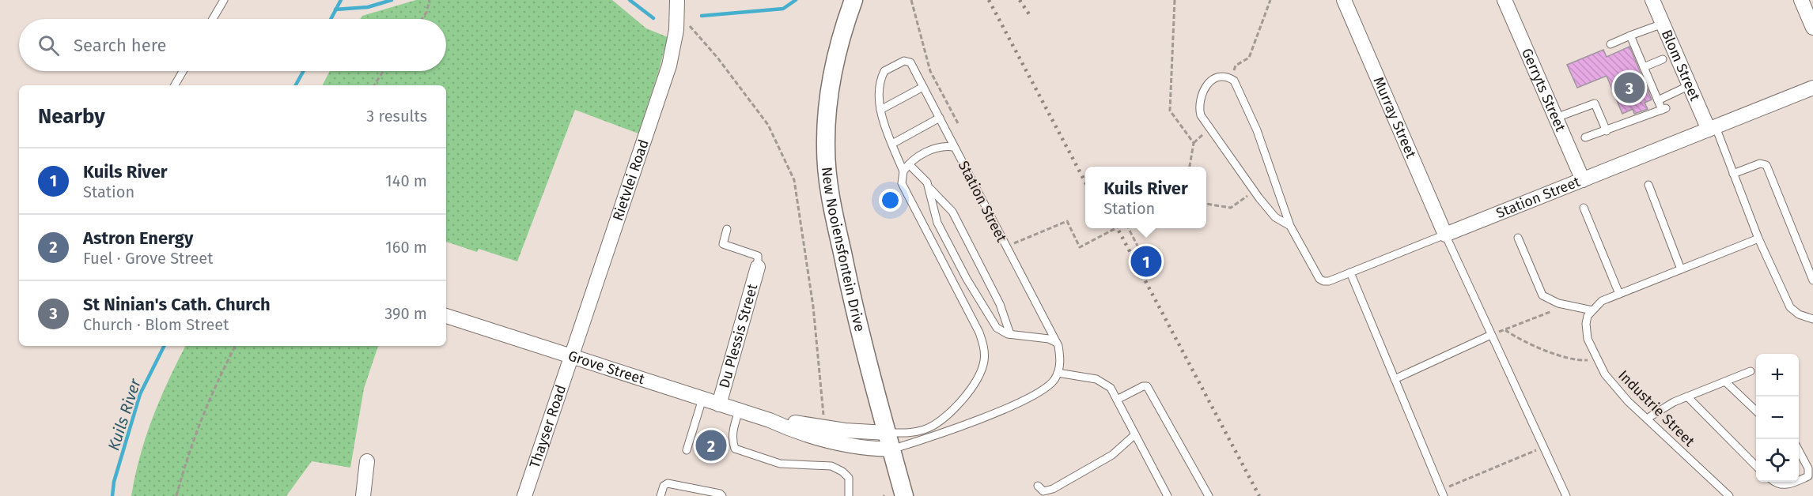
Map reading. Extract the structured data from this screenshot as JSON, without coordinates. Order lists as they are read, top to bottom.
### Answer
{
  "streets": {
    "street": [
      "Blom Street",
      "Gerryts Street",
      "Murray Street",
      "Rietvlei Road",
      "Station Street",
      "New Nooiensfontein Drive",
      "Du Plessis Street",
      "Grove Street",
      "Thayser Road"
    ],
    "lane": ["Industrie Street"]
  },
  "crossings": [
    ["Blom Street", "Station Street"],
    ["Gerryts Street", "Station Street"],
    ["Murray Street", "Station Street"],
    ["Rietvlei Road", "Grove Street"],
    ["Rietvlei Road", "Thayser Road"],
    ["New Nooiensfontein Drive", "Grove Street"],
    ["Du Plessis Street", "Grove Street"],
    ["Grove Street", "Thayser Road"]
  ],
  "water": ["Kuils River"],
  "page": {
    "search": "Search here",
    "pins": ["3", "1", "2"],
    "heading": ["Nearby", "3 results"],
    "list": [
      {
        "mark": "1",
        "name": "Kuils River",
        "note": "Station",
        "value": "140 m"
      },
      {
        "mark": "2",
        "name": "Astron Energy",
        "note": "Fuel · Grove Street",
        "value": "160 m"
      },
      {
        "mark": "3",
        "name": "St Ninian's Cath. Church",
        "note": "Church · Blom Street",
        "value": "390 m"
      }
    ],
    "popup": ["Kuils River", "Station"],
    "map_buttons": ["+", "−"]
  }
}
